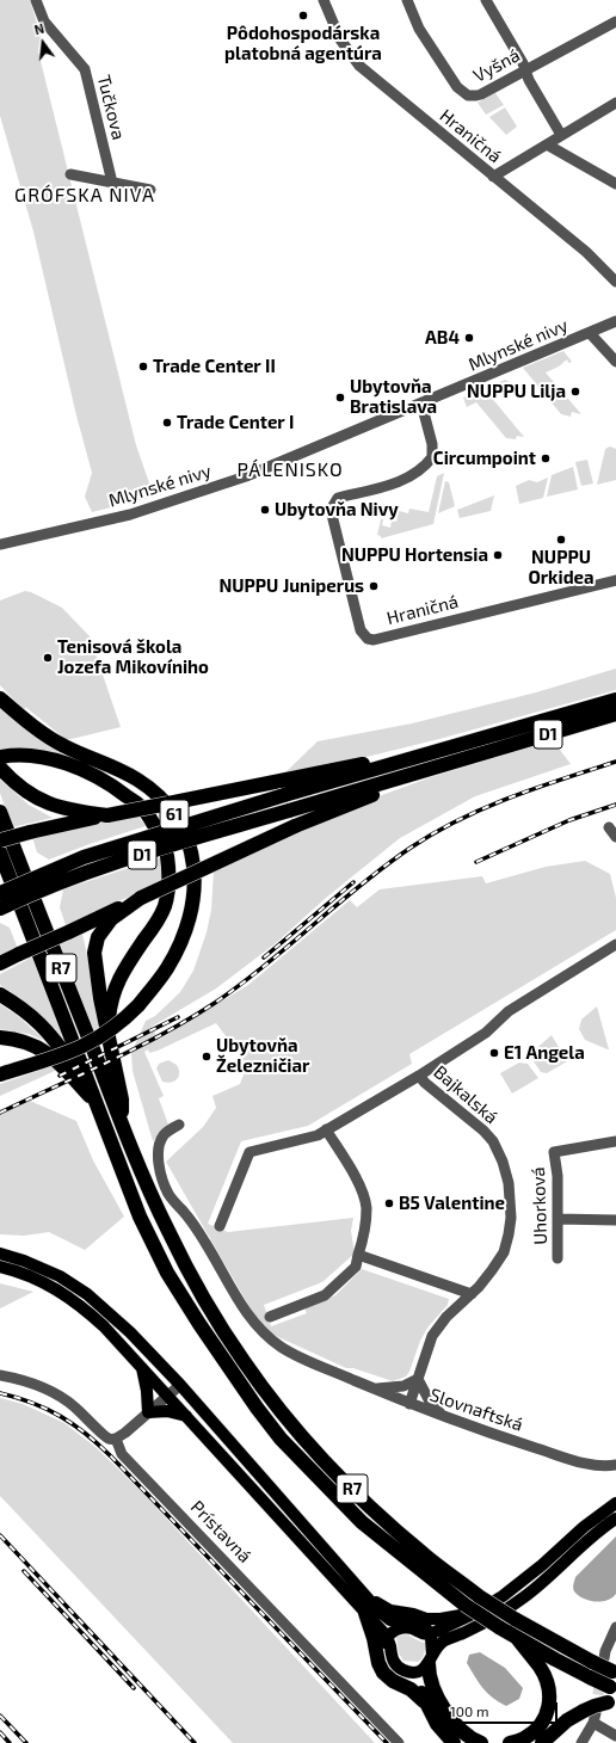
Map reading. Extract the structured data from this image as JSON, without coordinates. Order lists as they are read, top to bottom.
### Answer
{
  "streets": {
    "highway": ["D1", "61", "R7"],
    "street": [
      "Vyšná",
      "Tučkova",
      "Hraničná",
      "Mlynské nivy",
      "Bajkalská",
      "Uhorková",
      "Slovnaftská",
      "Prístavná"
    ]
  },
  "crossings": [
    ["Hraničná", "Mlynské nivy"],
    ["Bajkalská", "Slovnaftská"]
  ],
  "districts": ["GRÓFSKA NIVA", "PÁLENISKO"],
  "places": [
    "Pôdohospodárska platobná agentúra",
    "AB4",
    "Trade Center II",
    "NUPPU Lilja",
    "Ubytovňa Bratislava",
    "Trade Center I",
    "Circumpoint",
    "Ubytovňa Nivy",
    "NUPPU Orkidea",
    "NUPPU Hortensia",
    "NUPPU Juniperus",
    "Tenisová škola Jozefa Mikovíniho",
    "E1 Angela",
    "Ubytovňa Železničiar",
    "B5 Valentine"
  ],
  "scale_bar": "100 m",
  "north": "top"
}
